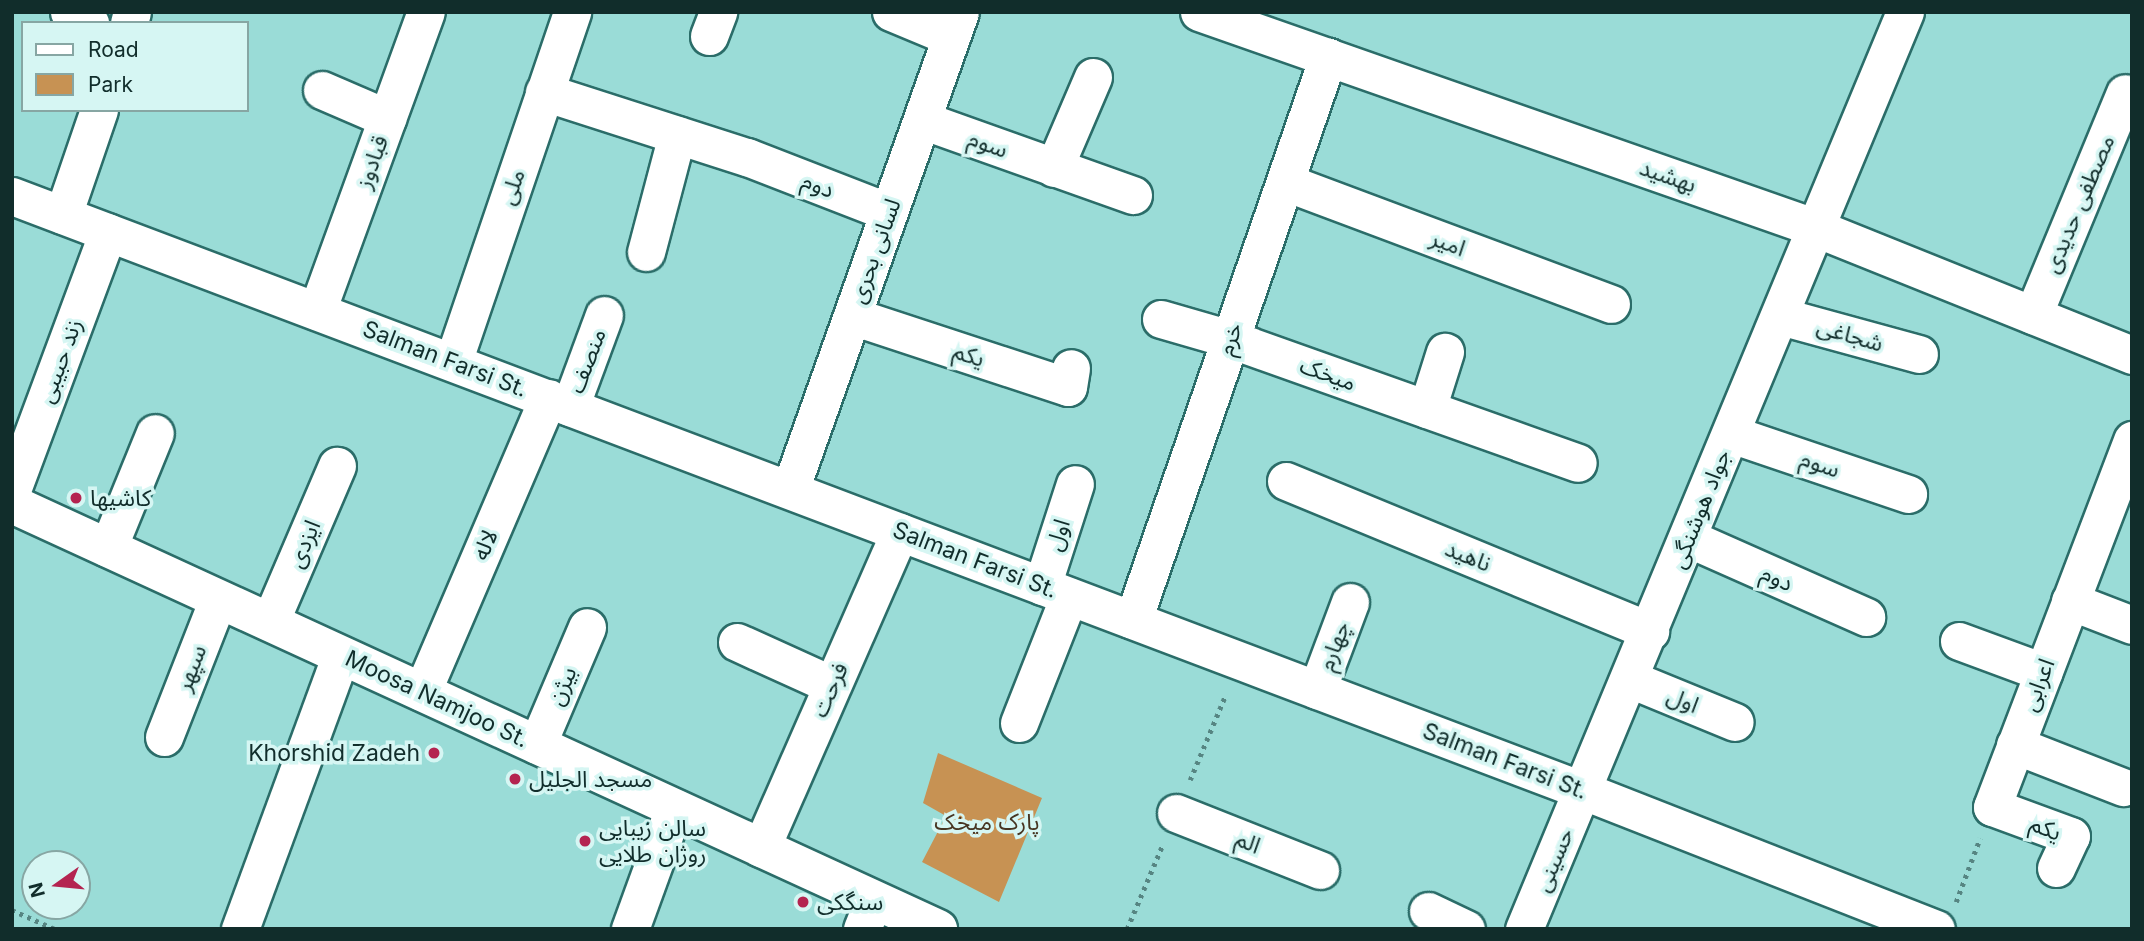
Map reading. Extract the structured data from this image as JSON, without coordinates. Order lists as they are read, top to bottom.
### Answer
{
  "streets": {
    "main road": ["Moosa Namjoo St."],
    "street": [
      "سوم",
      "قبادوز",
      "بهشید",
      "دوم",
      "ملی",
      "مصطفی حدیدی",
      "امیر",
      "لسانی بحری",
      "شجاغی",
      "خرم",
      "یکم",
      "Salman Farsi St.",
      "زند حبیبی",
      "منصف",
      "میخک",
      "جواد هوشنگی",
      "اول",
      "ایزدی",
      "لاله",
      "ناهید",
      "چهارم",
      "سپهر",
      "اعرابی",
      "بیژن",
      "فرحت",
      "الم",
      "حسینی"
    ]
  },
  "crossings": [
    ["سوم", "لسانی بحری"],
    ["سوم", "جواد هوشنگی"],
    ["قبادوز", "Salman Farsi St."],
    ["بهشید", "مصطفی حدیدی"],
    ["بهشید", "خرم"],
    ["بهشید", "جواد هوشنگی"],
    ["دوم", "لسانی بحری"],
    ["دوم", "جواد هوشنگی"],
    ["ملی", "Salman Farsi St."],
    ["امیر", "خرم"],
    ["لسانی بحری", "یکم"],
    ["لسانی بحری", "Salman Farsi St."],
    ["شجاغی", "جواد هوشنگی"],
    ["خرم", "Salman Farsi St."],
    ["خرم", "میخک"],
    ["یکم", "اعرابی"],
    ["Salman Farsi St.", "زند حبیبی"],
    ["Salman Farsi St.", "منصف"],
    ["Salman Farsi St.", "جواد هوشنگی"],
    ["Salman Farsi St.", "اول"],
    ["Salman Farsi St.", "لاله"],
    ["Salman Farsi St.", "چهارم"],
    ["Salman Farsi St.", "فرحت"],
    ["Salman Farsi St.", "حسینی"],
    ["منصف", "لاله"],
    ["جواد هوشنگی", "اول"],
    ["جواد هوشنگی", "ناهید"],
    ["جواد هوشنگی", "حسینی"],
    ["ایزدی", "Moosa Namjoo St."],
    ["لاله", "Moosa Namjoo St."],
    ["سپهر", "Moosa Namjoo St."],
    ["بیژن", "Moosa Namjoo St."],
    ["فرحت", "Moosa Namjoo St."]
  ],
  "parks": ["پارک میخک"],
  "places": [
    "کاشیها",
    "Khorshid Zadeh",
    "مسجد الجلیل",
    "سالن زیبایی روژان طلایی",
    "سنگکی"
  ],
  "legend": ["Road", "Park"],
  "north": "left"
}
